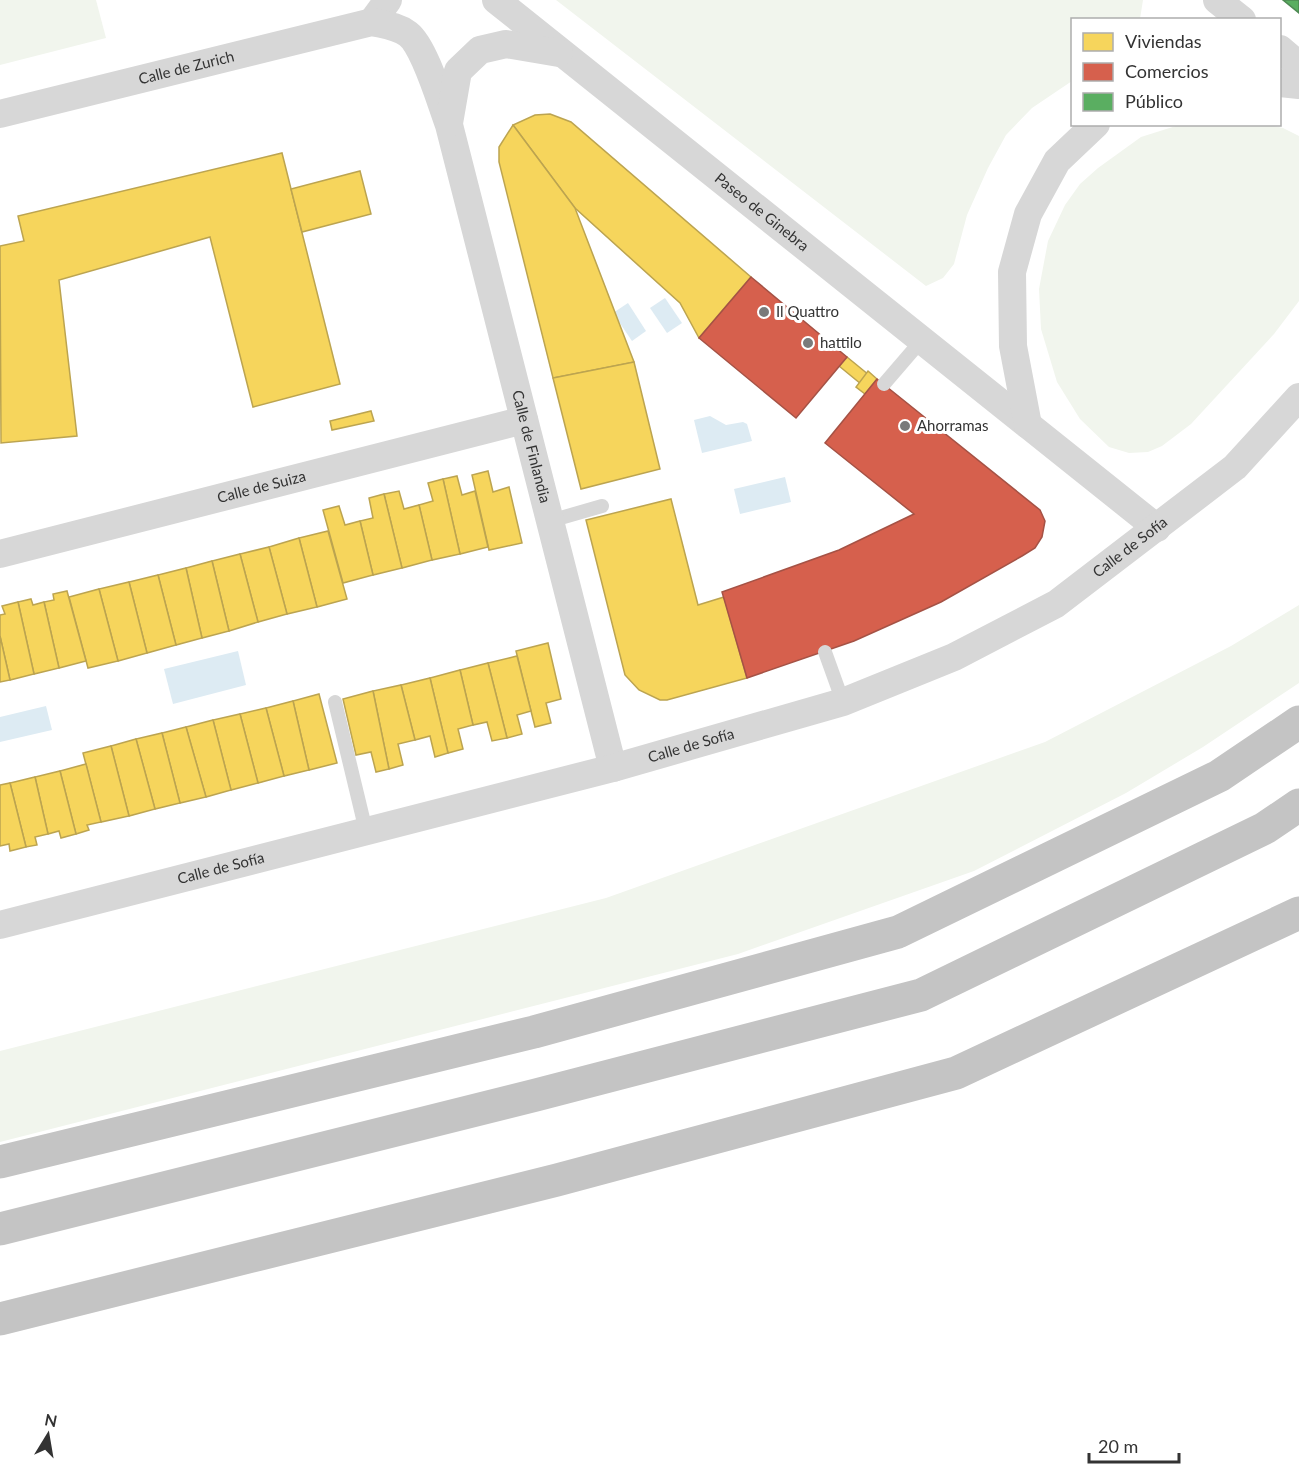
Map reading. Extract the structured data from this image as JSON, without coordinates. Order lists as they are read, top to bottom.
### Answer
{
  "streets": {
    "street": [
      "Calle de Zurich",
      "Paseo de Ginebra",
      "Calle de Finlandia",
      "Calle de Suiza",
      "Calle de Sofía"
    ]
  },
  "crossings": [
    ["Calle de Zurich", "Calle de Finlandia"],
    ["Paseo de Ginebra", "Calle de Finlandia"],
    ["Paseo de Ginebra", "Calle de Sofía"],
    ["Calle de Finlandia", "Calle de Suiza"],
    ["Calle de Finlandia", "Calle de Sofía"]
  ],
  "places": ["Il Quattro", "hattilo", "Ahorramas"],
  "legend": ["Viviendas", "Comercios", "Público"],
  "scale_bar": "20 m",
  "north": "top"
}
